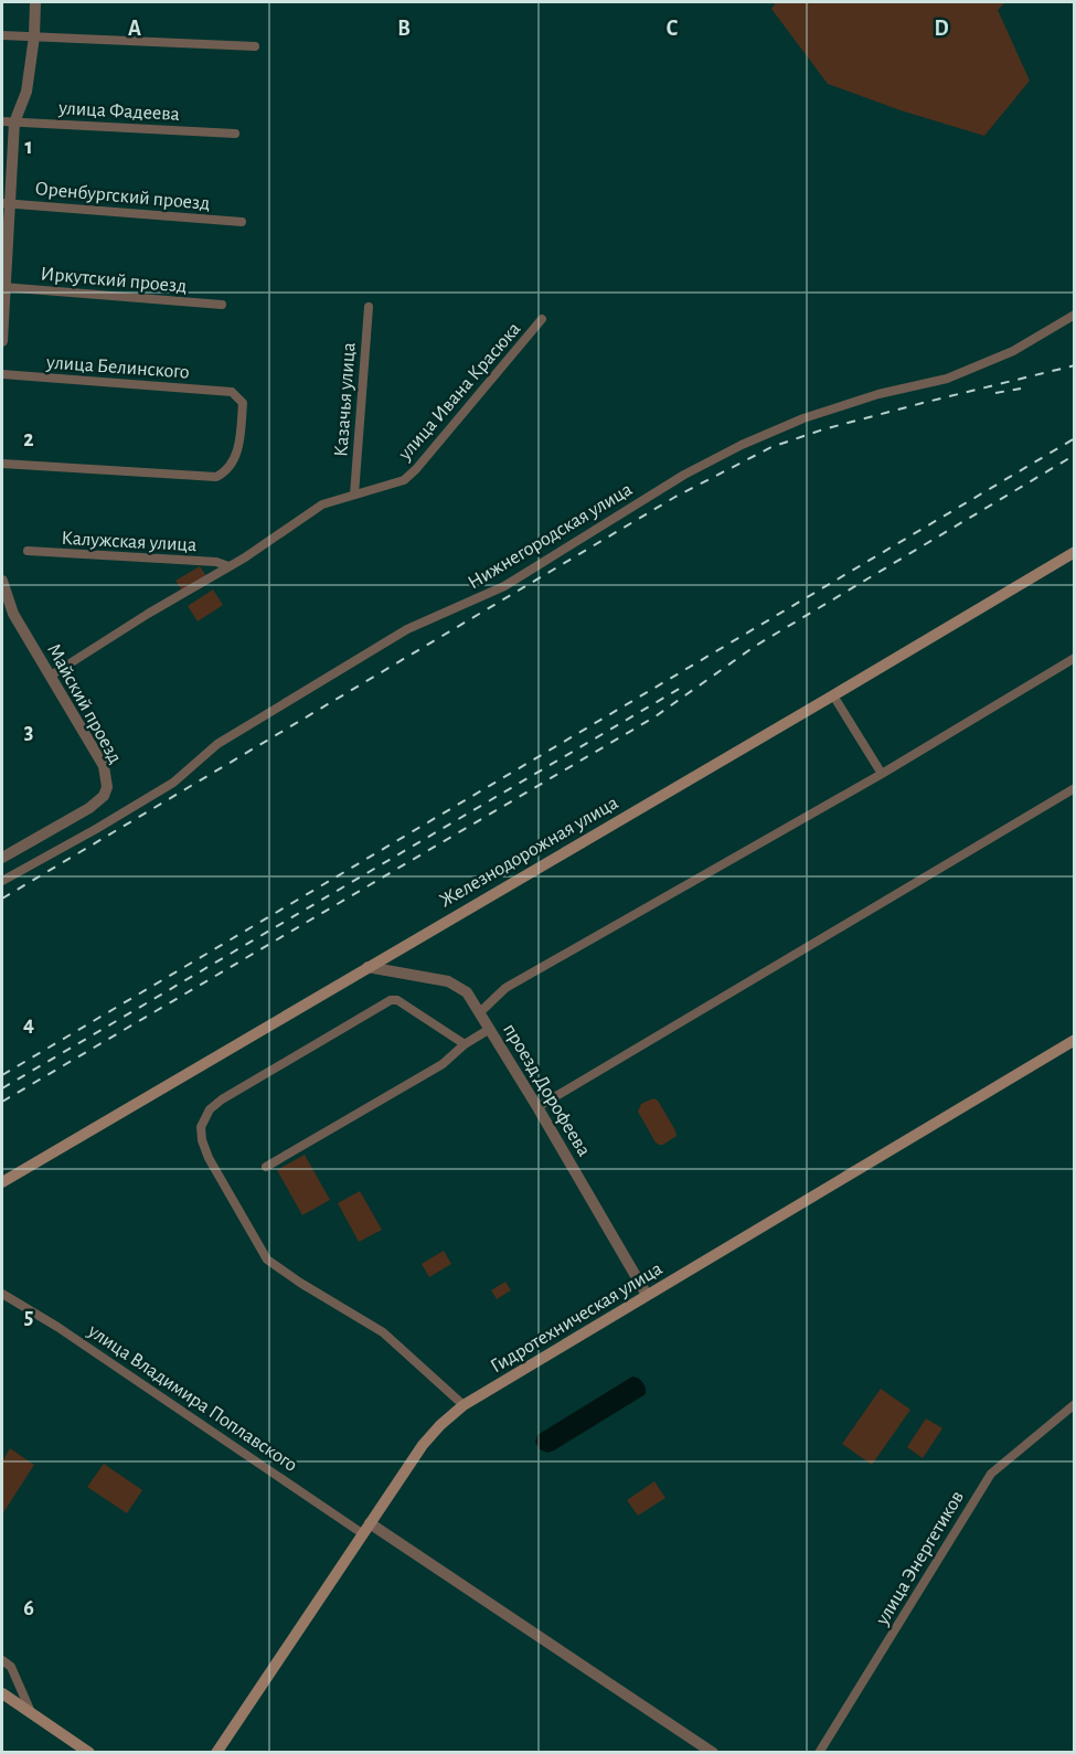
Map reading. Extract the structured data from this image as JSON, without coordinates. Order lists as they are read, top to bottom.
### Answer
{
  "streets": {
    "main road": ["Железнодорожная улица", "Гидротехническая улица"],
    "street": [
      "улица Фадеева",
      "Оренбургский проезд",
      "Иркутский проезд",
      "улица Белинского",
      "улица Ивана Красюка",
      "Казачья улица",
      "Нижнегородская улица",
      "Калужская улица",
      "Майский проезд",
      "проезд Дорофеева",
      "улица Владимира Поплавского",
      "улица Энергетиков"
    ]
  },
  "crossings": [
    ["улица Ивана Красюка", "Казачья улица"],
    ["улица Ивана Красюка", "Калужская улица"],
    ["улица Ивана Красюка", "Майский проезд"],
    ["Железнодорожная улица", "проезд Дорофеева"],
    ["проезд Дорофеева", "Гидротехническая улица"],
    ["Гидротехническая улица", "улица Владимира Поплавского"]
  ],
  "grid": {
    "columns": [
      "A",
      "B",
      "C",
      "D"
    ],
    "rows": [
      "1",
      "2",
      "3",
      "4",
      "5",
      "6"
    ]
  }
}
